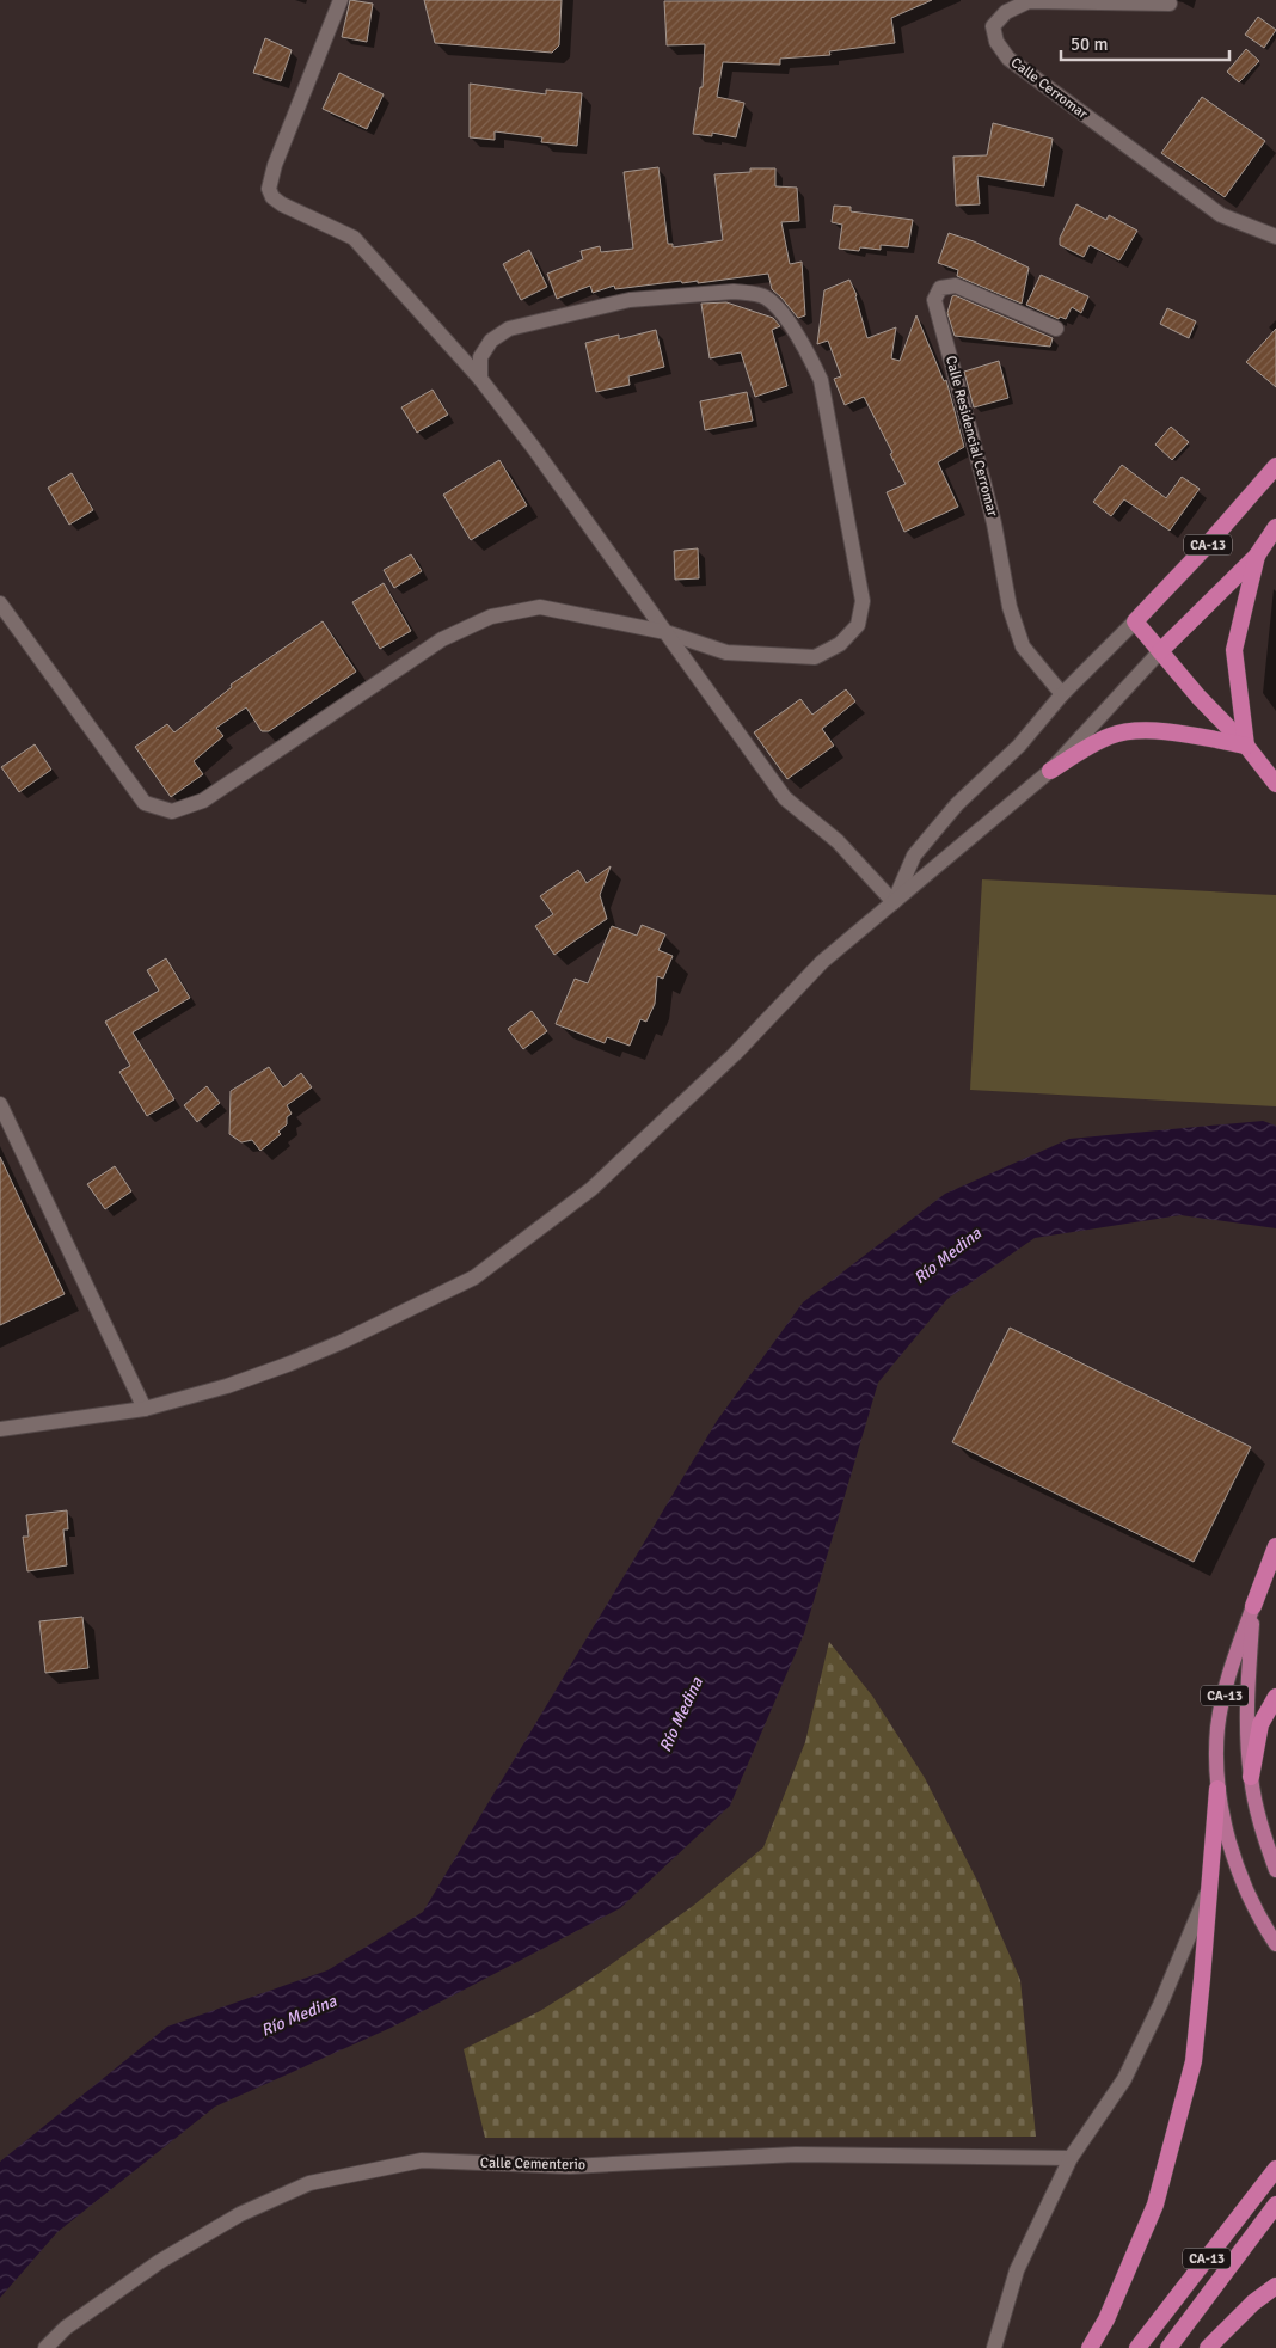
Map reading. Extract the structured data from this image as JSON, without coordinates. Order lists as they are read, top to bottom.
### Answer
{
  "streets": {
    "highway": ["CA-13"],
    "street": ["Calle Cerromar", "Calle Residencial Cerromar", "Calle Cementerio"]
  },
  "water": ["Río Medina"],
  "scale_bar": "50 m"
}
